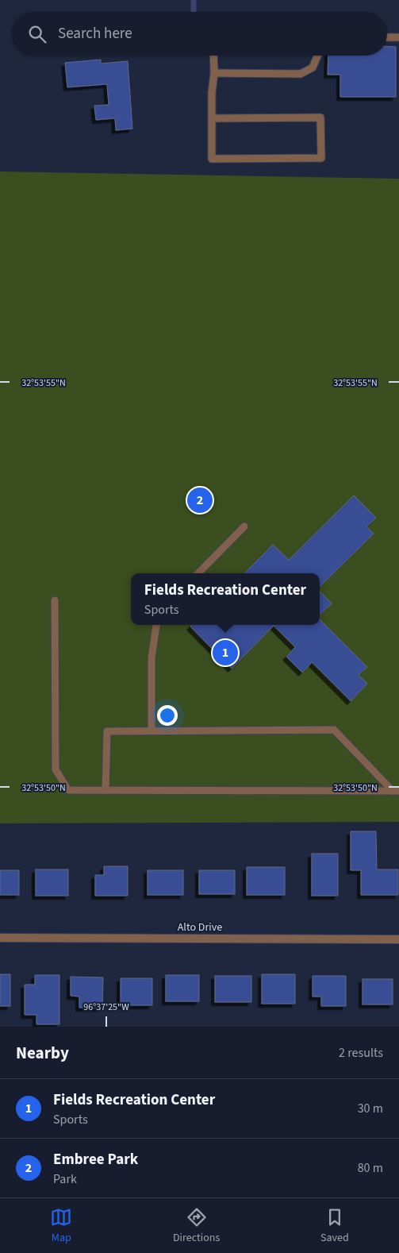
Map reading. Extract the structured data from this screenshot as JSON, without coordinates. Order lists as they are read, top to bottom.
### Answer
{
  "streets": {
    "street": ["Alto Drive"]
  },
  "page": {
    "search": "Search here",
    "pins": ["2", "1"],
    "popup": ["Fields Recreation Center", "Sports"],
    "heading": ["Nearby", "2 results"],
    "list": [
      {
        "mark": "1",
        "name": "Fields Recreation Center",
        "note": "Sports",
        "value": "30 m"
      },
      {
        "mark": "2",
        "name": "Embree Park",
        "note": "Park",
        "value": "80 m"
      }
    ],
    "nav": ["Map", "Directions", "Saved"]
  },
  "coordinates": ["32°53'55\"N", "32°53'50\"N", "96°37'25\"W"]
}
